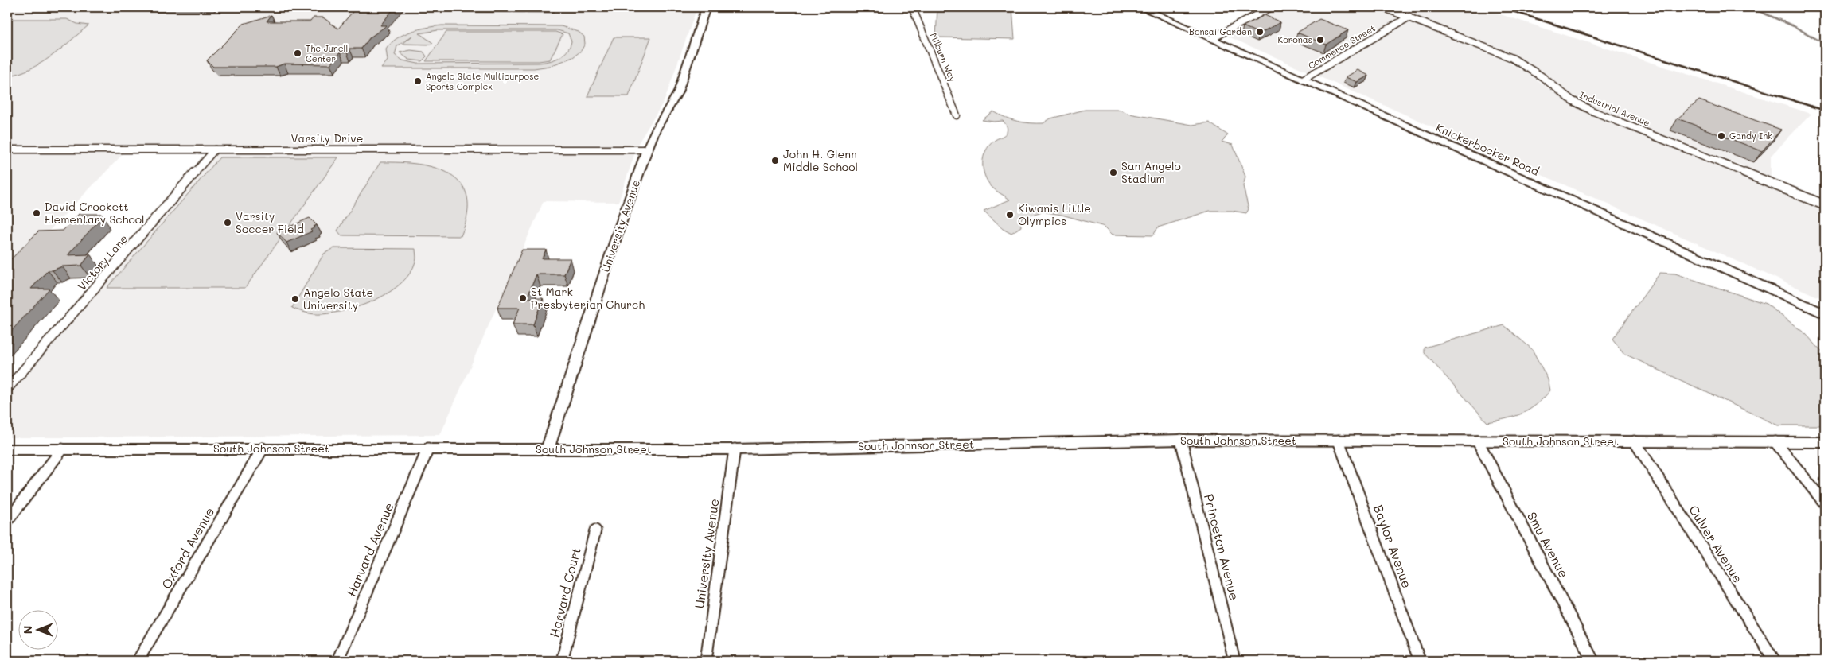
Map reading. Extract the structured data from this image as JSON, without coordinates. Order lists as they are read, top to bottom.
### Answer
{
  "streets": {
    "main road": ["Knickerbocker Road", "South Johnson Street"],
    "street": [
      "Commerce Street",
      "Milburn Way",
      "Industrial Avenue",
      "Varsity Drive",
      "University Avenue",
      "Victory Lane",
      "Culver Avenue",
      "Smu Avenue",
      "Baylor Avenue",
      "Princeton Avenue",
      "Oxford Avenue",
      "Harvard Avenue",
      "Harvard Court"
    ]
  },
  "crossings": [
    ["Commerce Street", "Industrial Avenue"],
    ["Commerce Street", "Knickerbocker Road"],
    ["Varsity Drive", "University Avenue"],
    ["Varsity Drive", "Victory Lane"],
    ["University Avenue", "South Johnson Street"],
    ["South Johnson Street", "Culver Avenue"],
    ["South Johnson Street", "Smu Avenue"],
    ["South Johnson Street", "Baylor Avenue"],
    ["South Johnson Street", "Princeton Avenue"],
    ["South Johnson Street", "Oxford Avenue"],
    ["South Johnson Street", "Harvard Avenue"]
  ],
  "places": [
    "Bonsai Garden",
    "Koronas",
    "The Junell Center",
    "Angelo State Multipurpose Sports Complex",
    "Gandy Ink",
    "John H. Glenn Middle School",
    "San Angelo Stadium",
    "David Crockett Elementary School",
    "Kiwanis Little Olympics",
    "Varsity Soccer Field",
    "St Mark Presbyterian Church",
    "Angelo State University"
  ],
  "north": "left"
}
